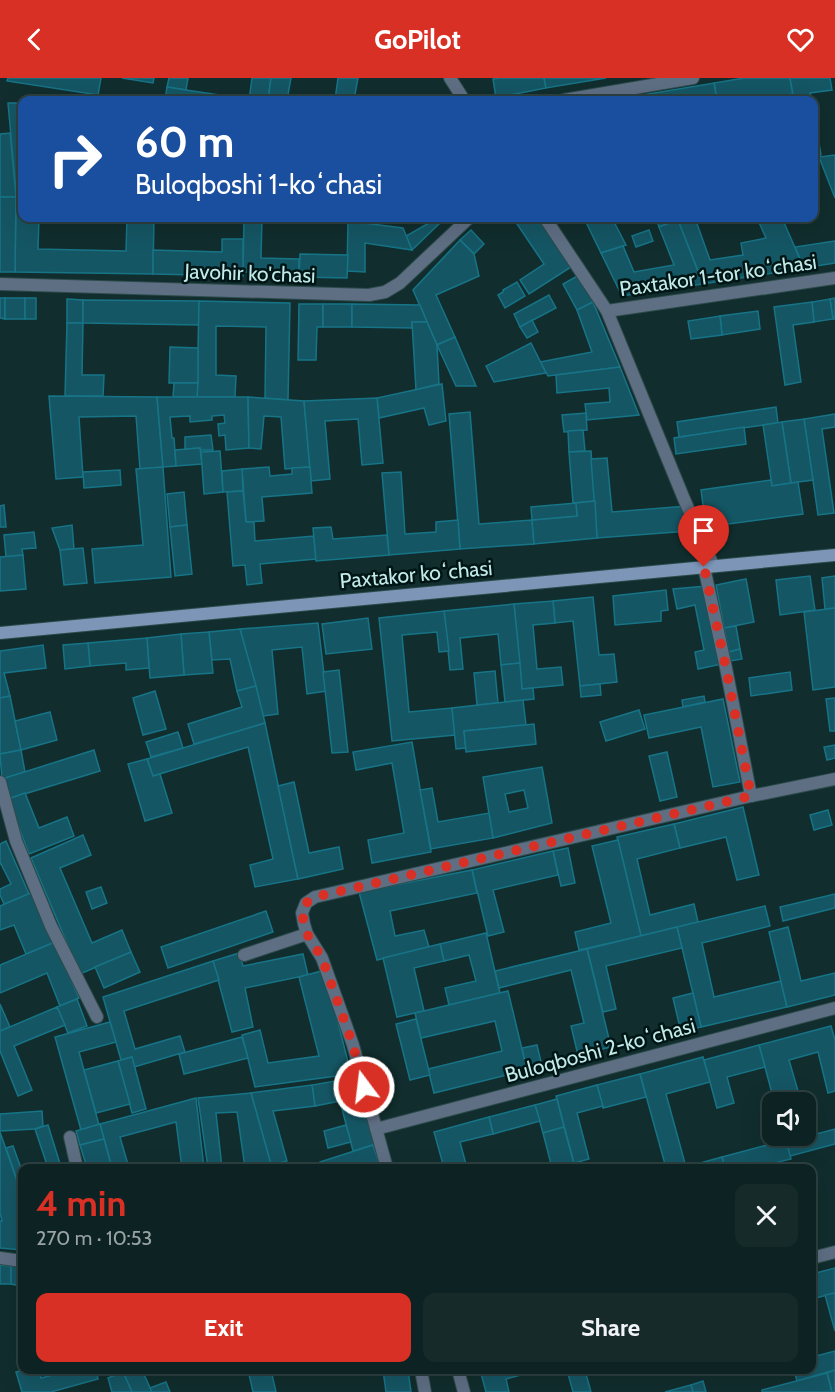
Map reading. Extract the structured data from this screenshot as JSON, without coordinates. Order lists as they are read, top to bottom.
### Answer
{
  "streets": {
    "main road": ["Paxtakor koʻchasi"],
    "street": ["Javohir ko'chasi", "Paxtakor 1-tor koʻchasi", "Buloqboshi 2-koʻchasi"]
  },
  "page": {
    "header": "GoPilot",
    "turn": ["60 m", "Buloqboshi 1-koʻchasi"],
    "heading": ["4 min", "270 m · 10:53"],
    "buttons": ["Exit", "Share"]
  }
}
